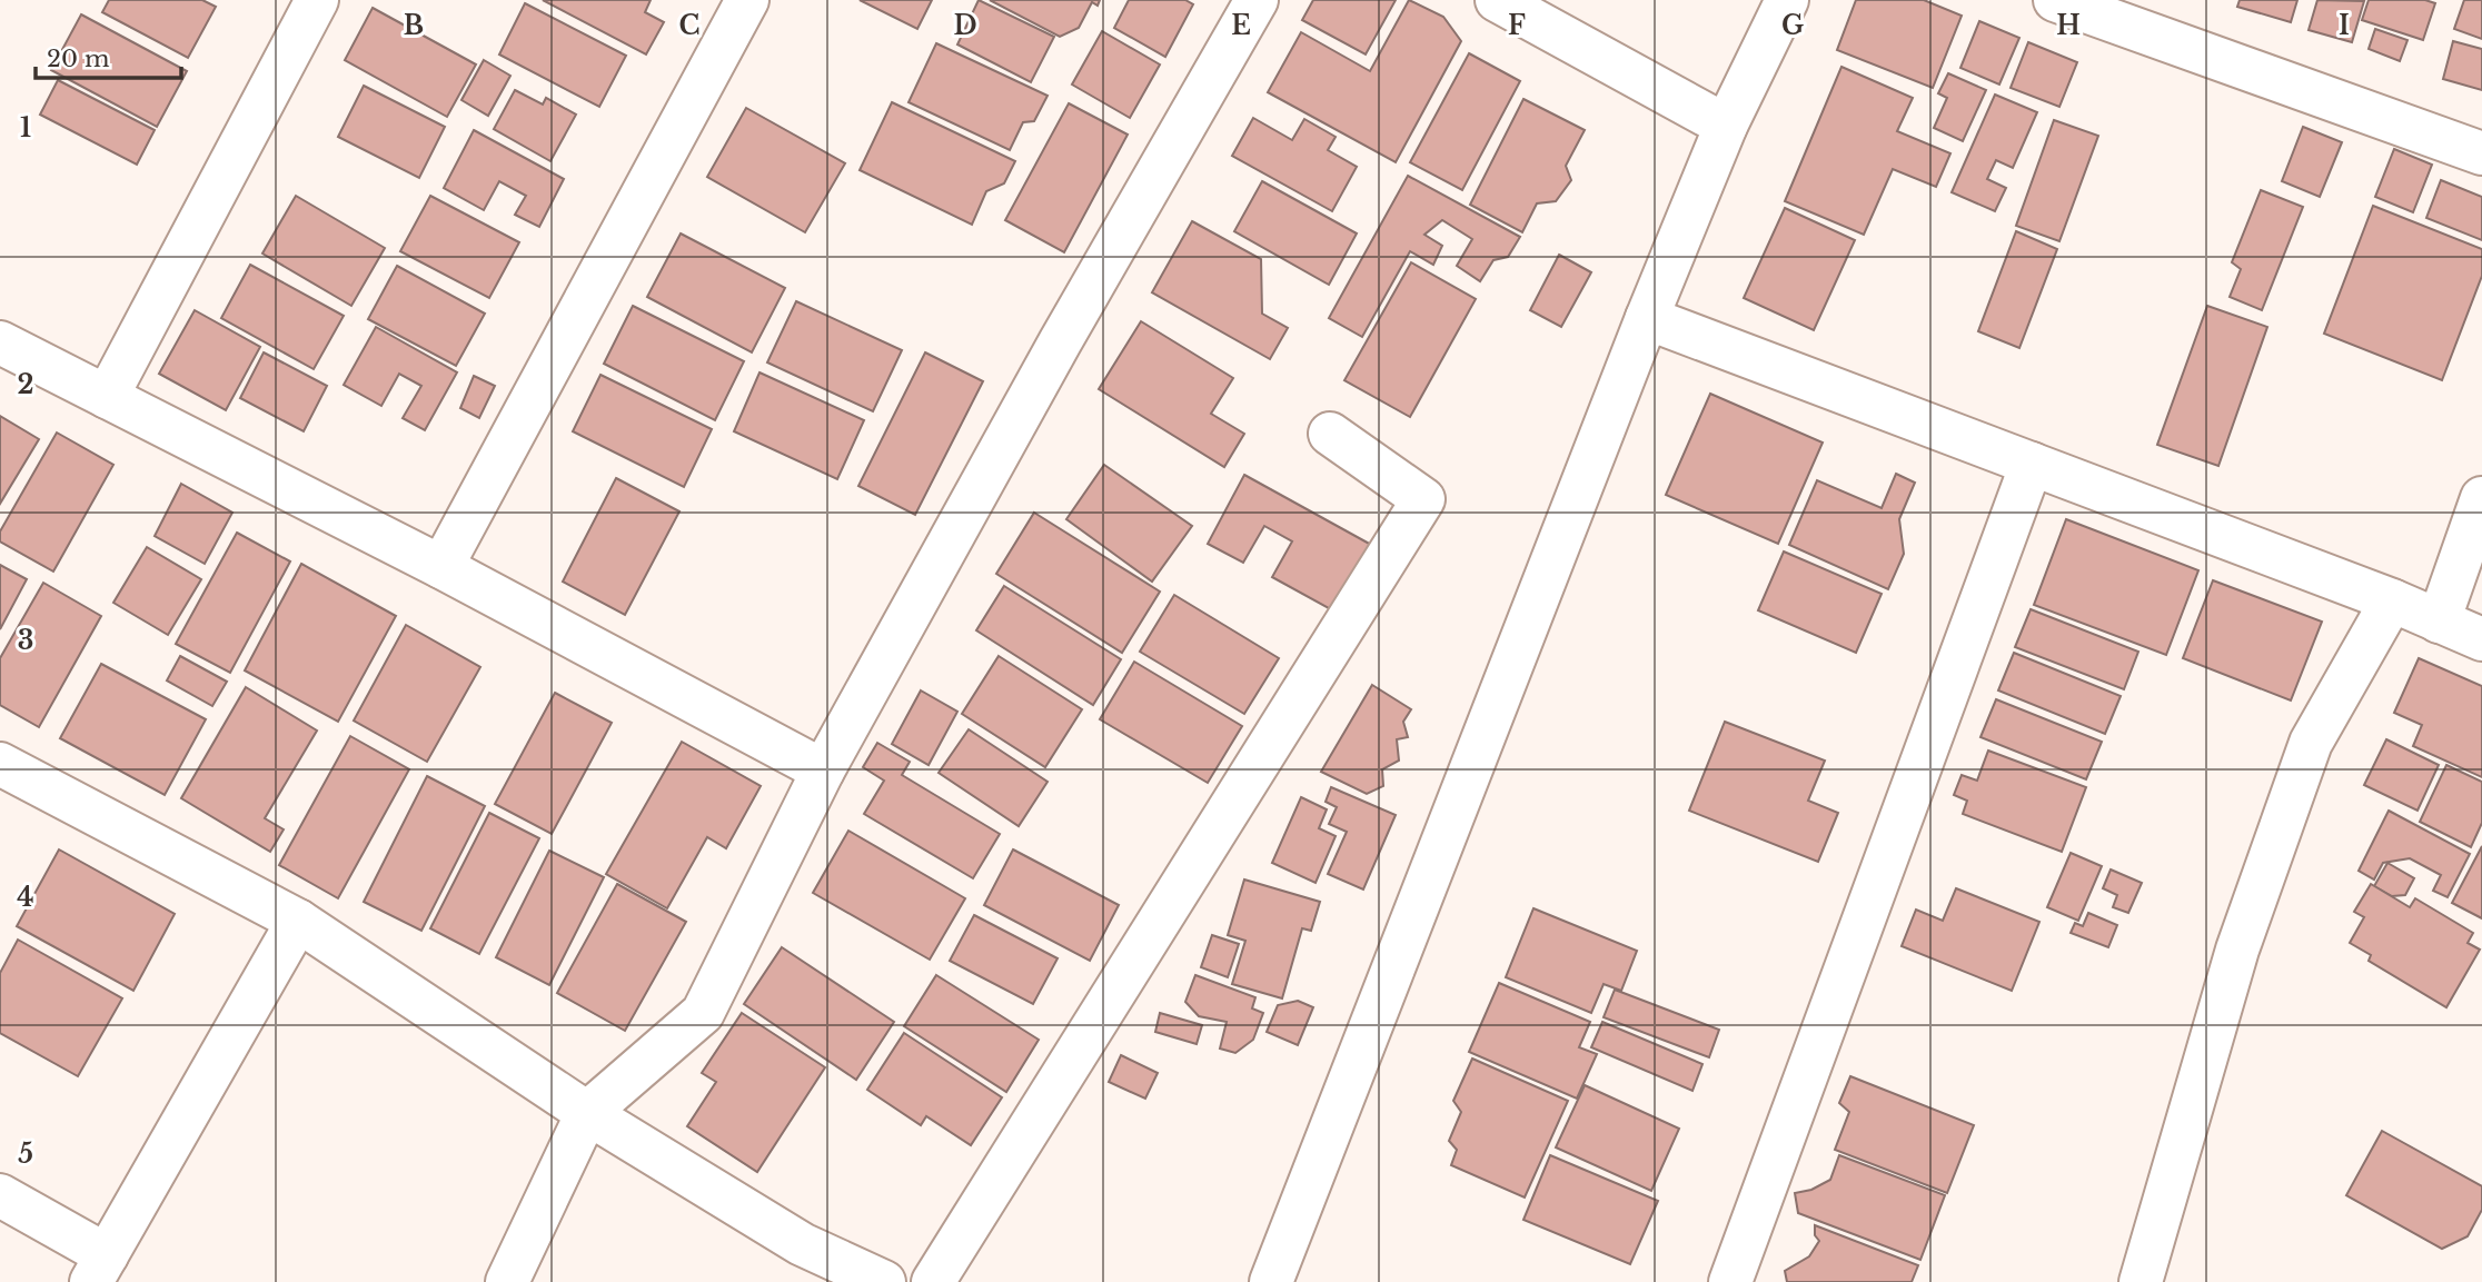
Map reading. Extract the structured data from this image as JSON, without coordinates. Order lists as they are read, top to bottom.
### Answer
{
  "scale_bar": "20 m",
  "grid": {
    "columns": [
      "B",
      "C",
      "D",
      "E",
      "F",
      "G",
      "H",
      "I"
    ],
    "rows": [
      "1",
      "2",
      "3",
      "4",
      "5"
    ]
  }
}
